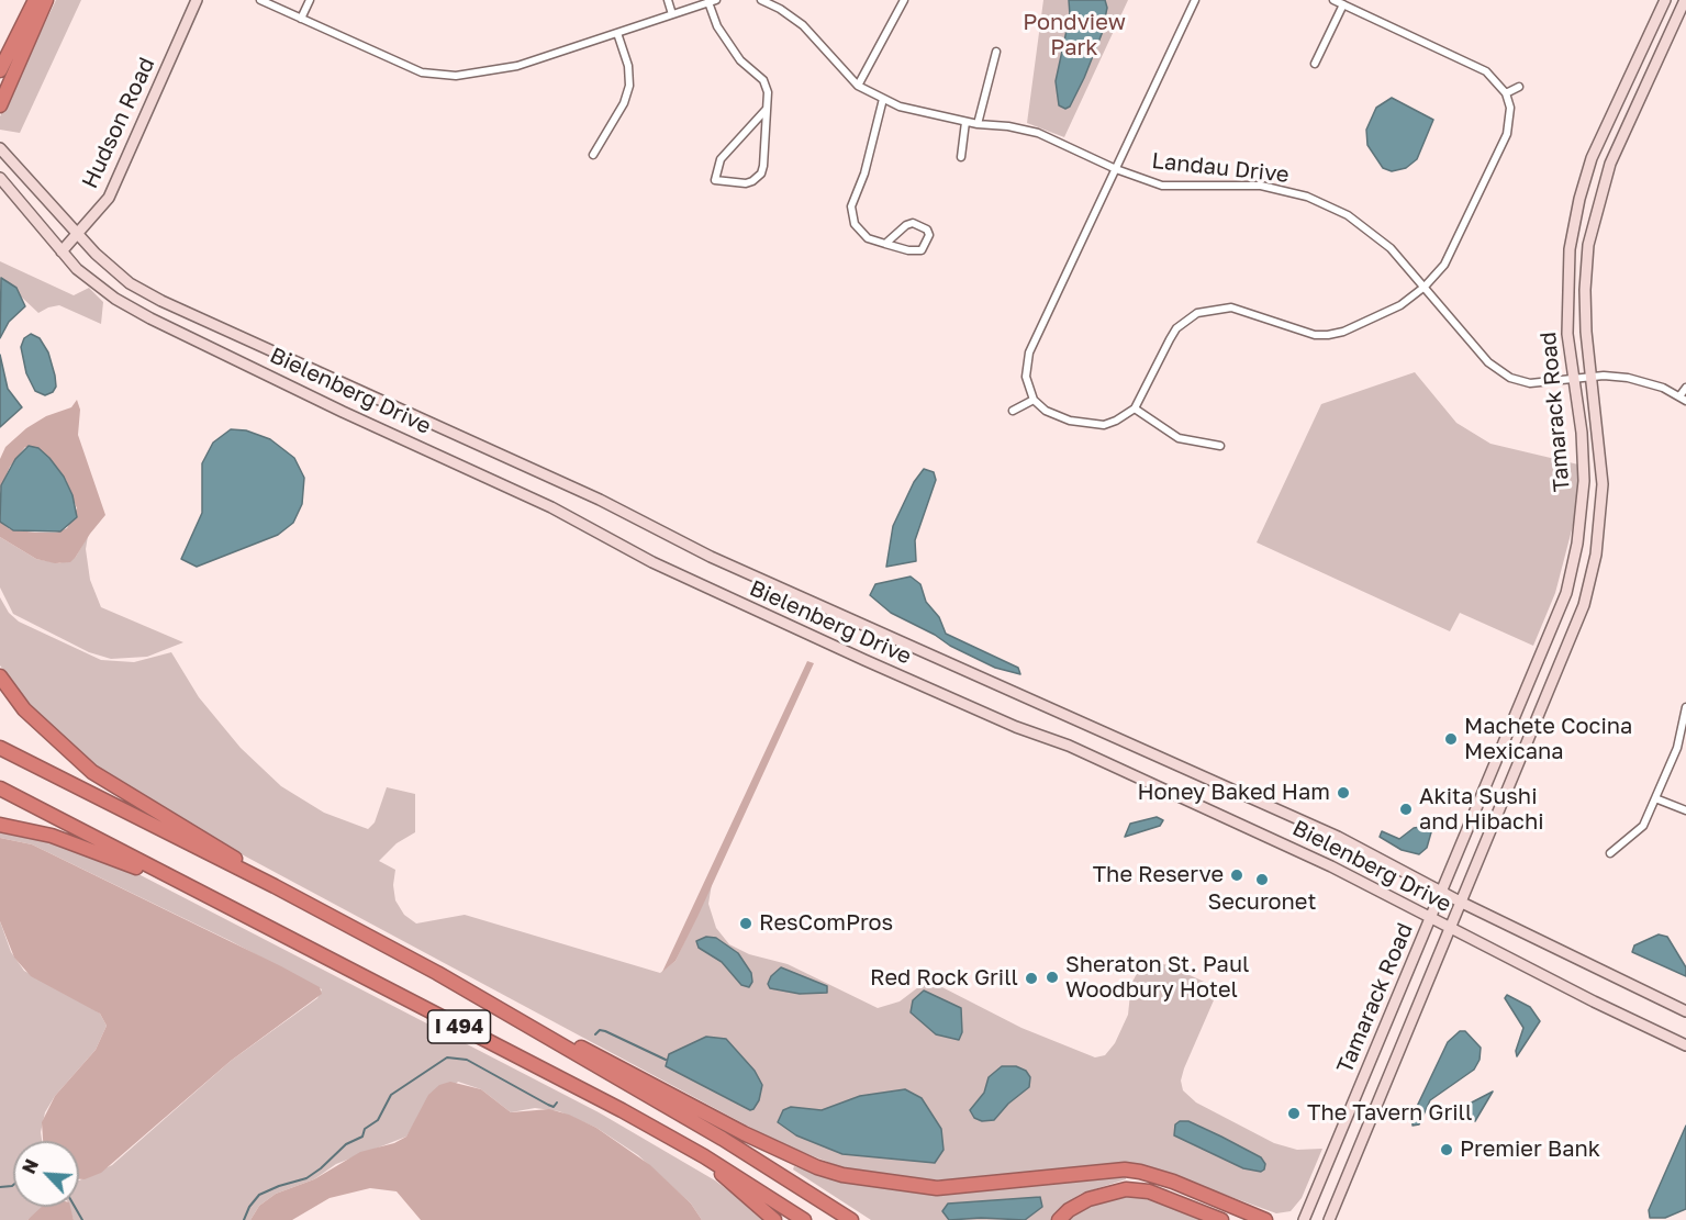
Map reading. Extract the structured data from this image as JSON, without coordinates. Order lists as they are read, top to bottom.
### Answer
{
  "streets": {
    "highway": ["I 494"],
    "street": [
      "Hudson Road",
      "Landau Drive",
      "Bielenberg Drive",
      "Tamarack Road"
    ]
  },
  "crossings": [
    ["Hudson Road", "Bielenberg Drive"],
    ["Landau Drive", "Tamarack Road"],
    ["Bielenberg Drive", "Tamarack Road"]
  ],
  "parks": ["Pondview Park"],
  "places": [
    "Machete Cocina Mexicana",
    "Honey Baked Ham",
    "Akita Sushi and Hibachi",
    "The Reserve",
    "Securonet",
    "ResComPros",
    "Sheraton St. Paul Woodbury Hotel",
    "Red Rock Grill",
    "The Tavern Grill",
    "Premier Bank"
  ],
  "north": "top left"
}
